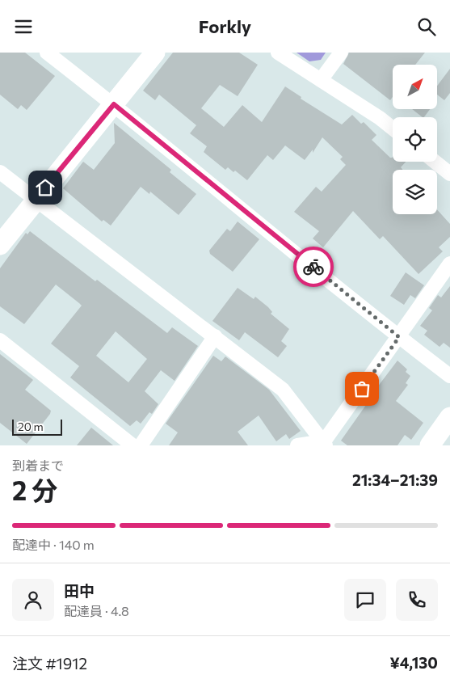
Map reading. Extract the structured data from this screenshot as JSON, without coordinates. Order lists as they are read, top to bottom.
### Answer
{
  "scale_bar": "20 m",
  "north": "top right",
  "page": {
    "header": "Forkly",
    "scale": "20 m",
    "heading": ["2 分", "到着まで", "21:34–21:39"],
    "panel": [
      "田中",
      "配達員 · 4.8",
      "注文 #1912",
      "¥4,130"
    ],
    "bar": "配達中 · 140 m"
  }
}
